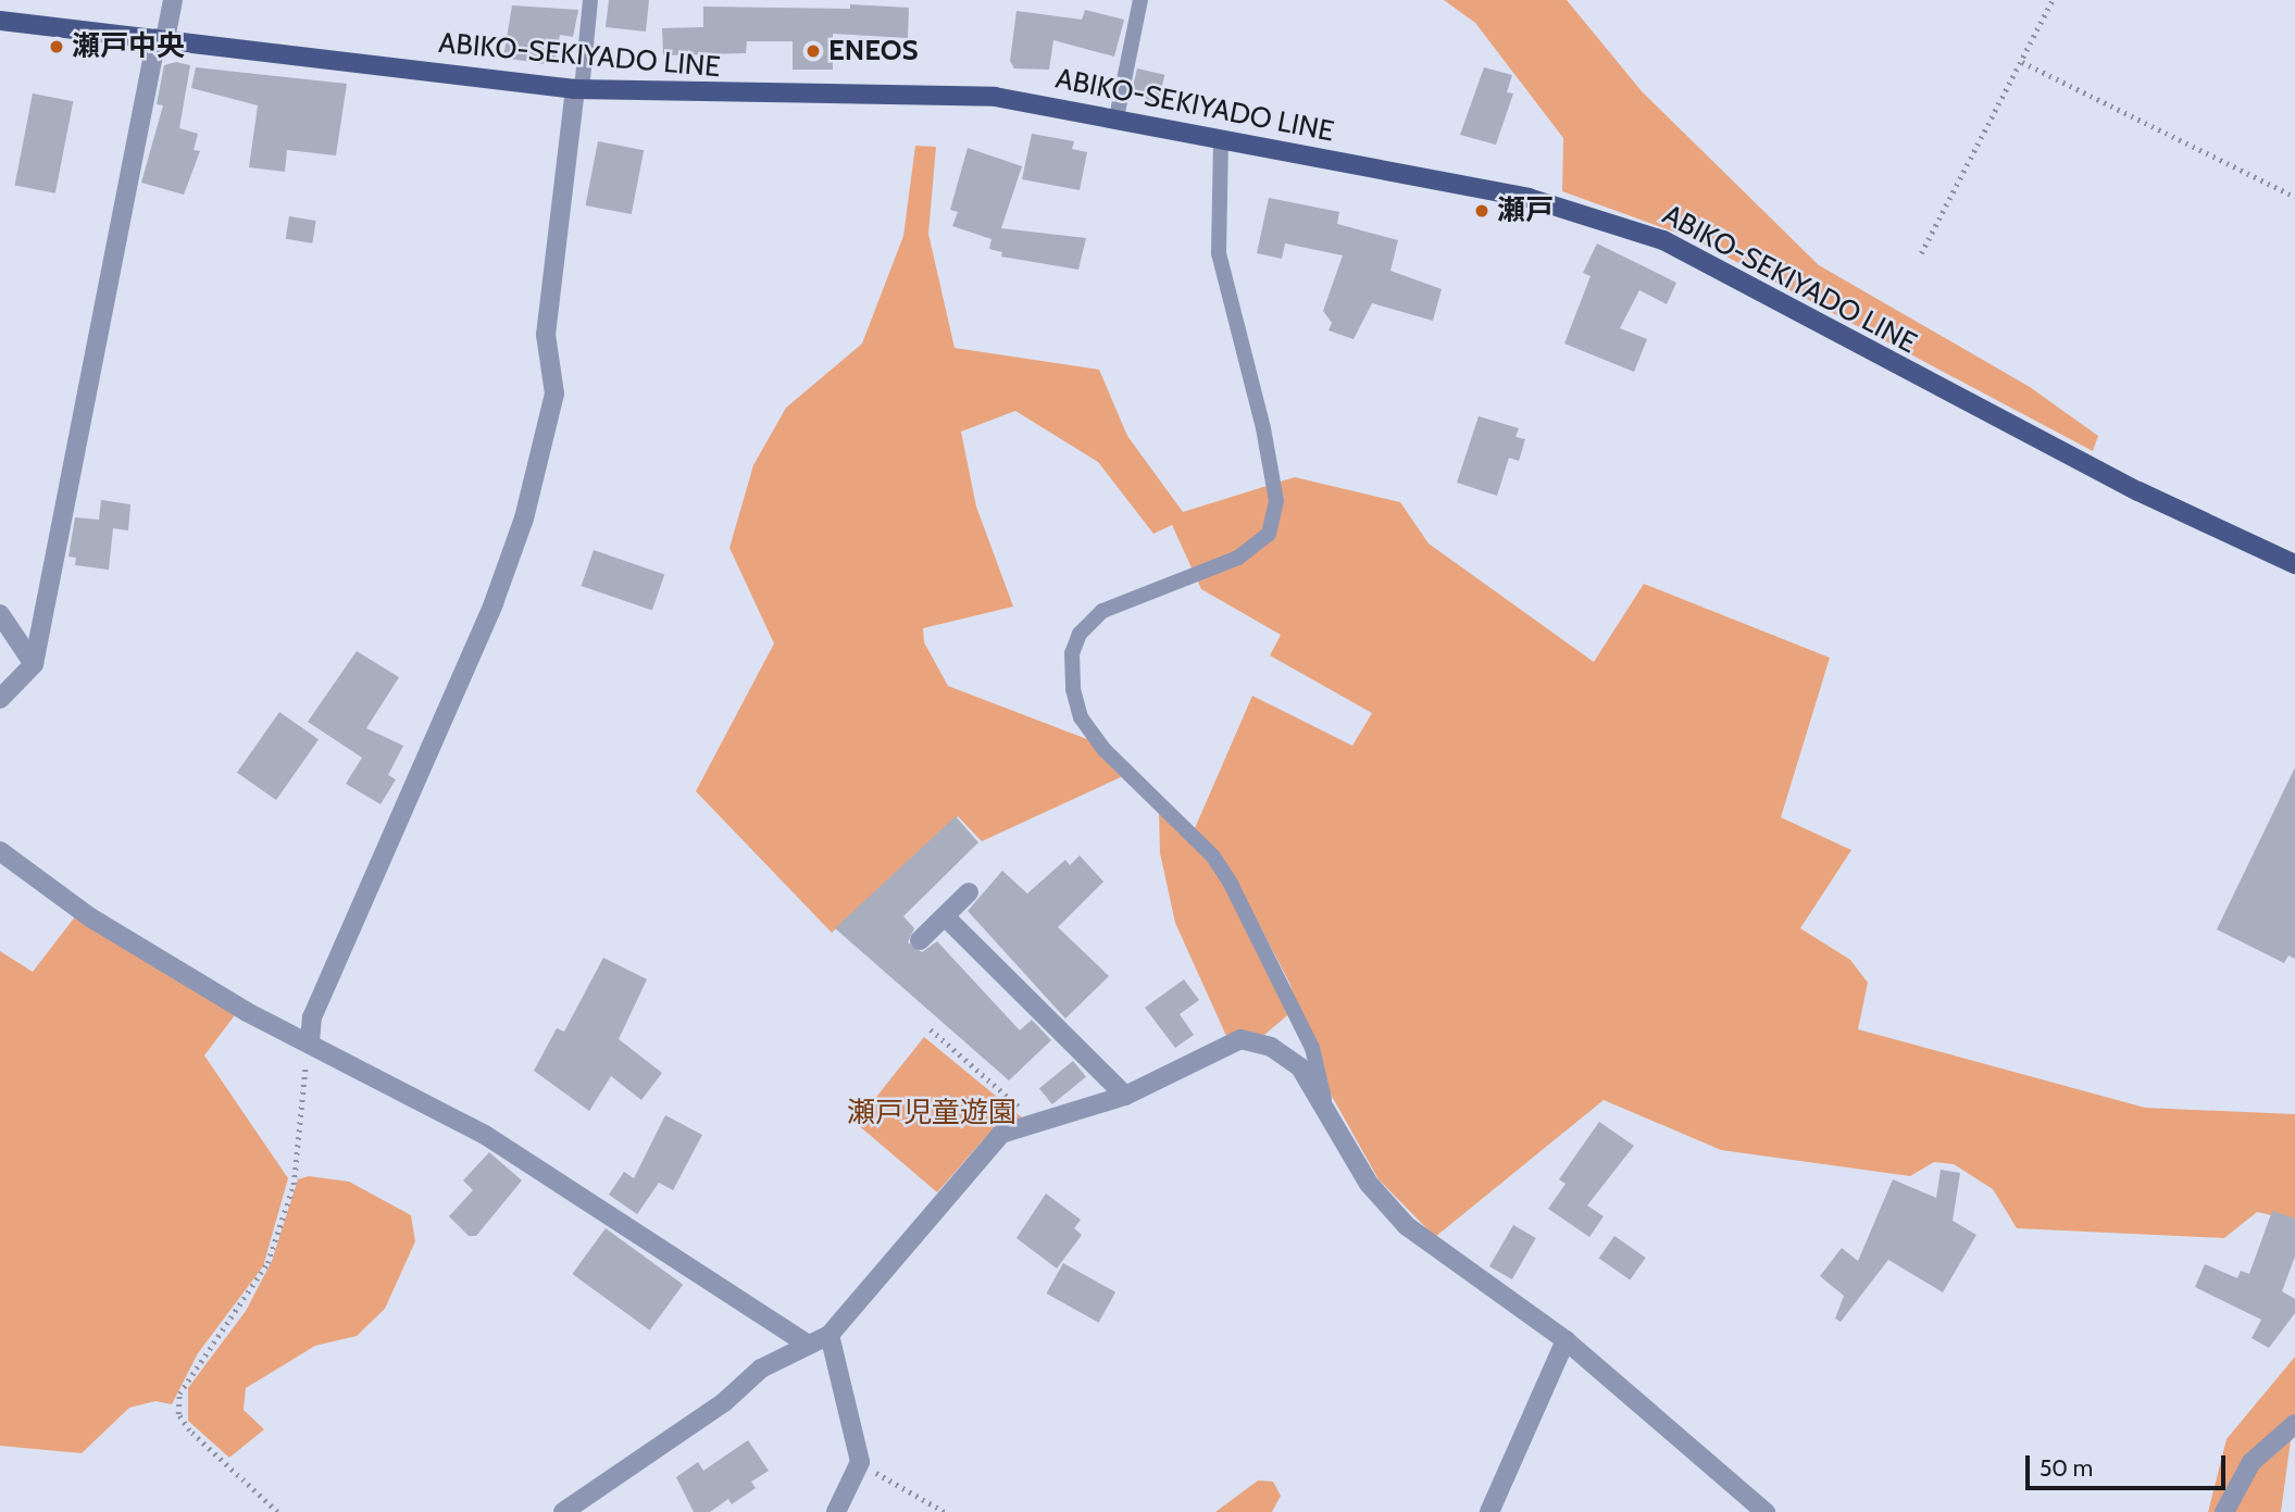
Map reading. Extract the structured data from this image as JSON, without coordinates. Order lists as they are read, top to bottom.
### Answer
{
  "streets": {
    "main road": ["ABIKO-SEKIYADO LINE"]
  },
  "parks": ["瀬戸児童遊園"],
  "places": ["瀬戸中央", "ENEOS", "瀬戸"],
  "scale_bar": "50 m"
}
